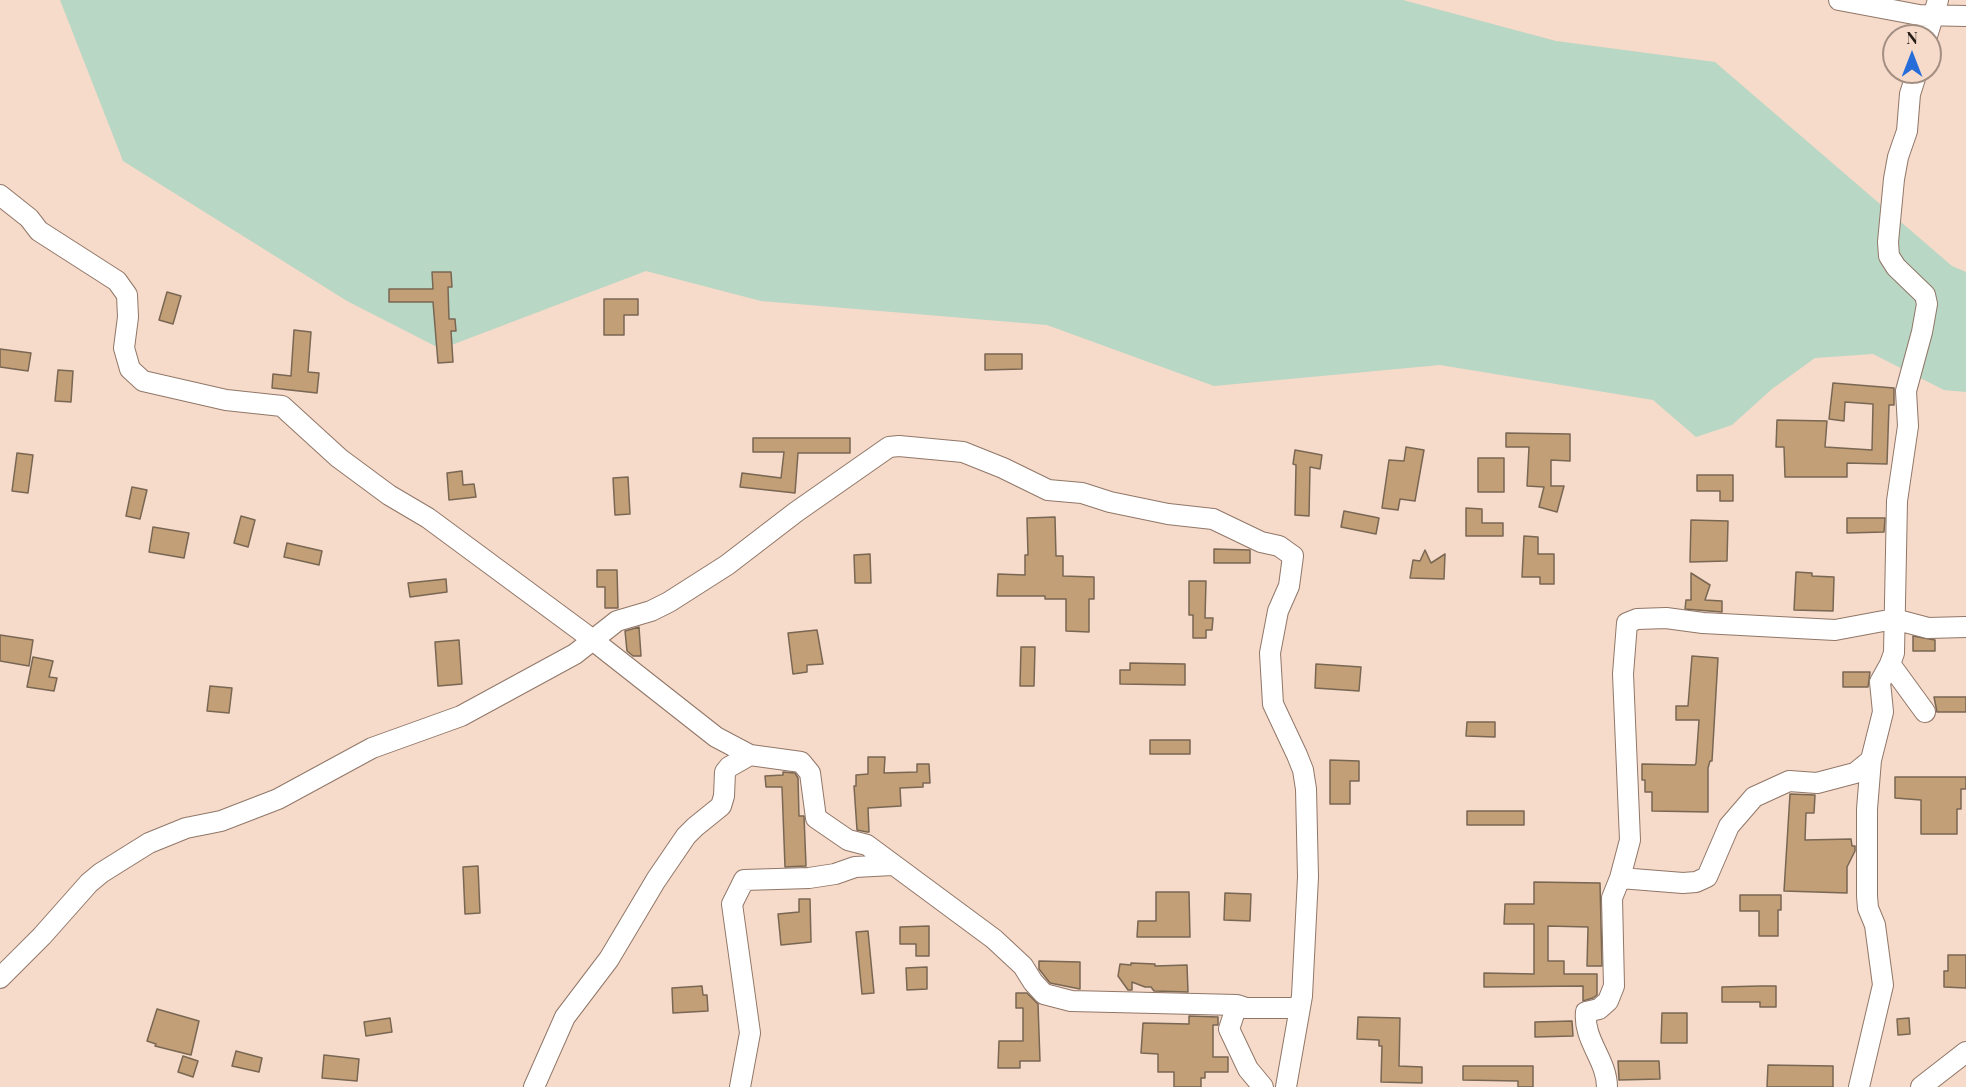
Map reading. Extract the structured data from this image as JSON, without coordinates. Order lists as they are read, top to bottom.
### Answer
{
  "north": "top"
}
